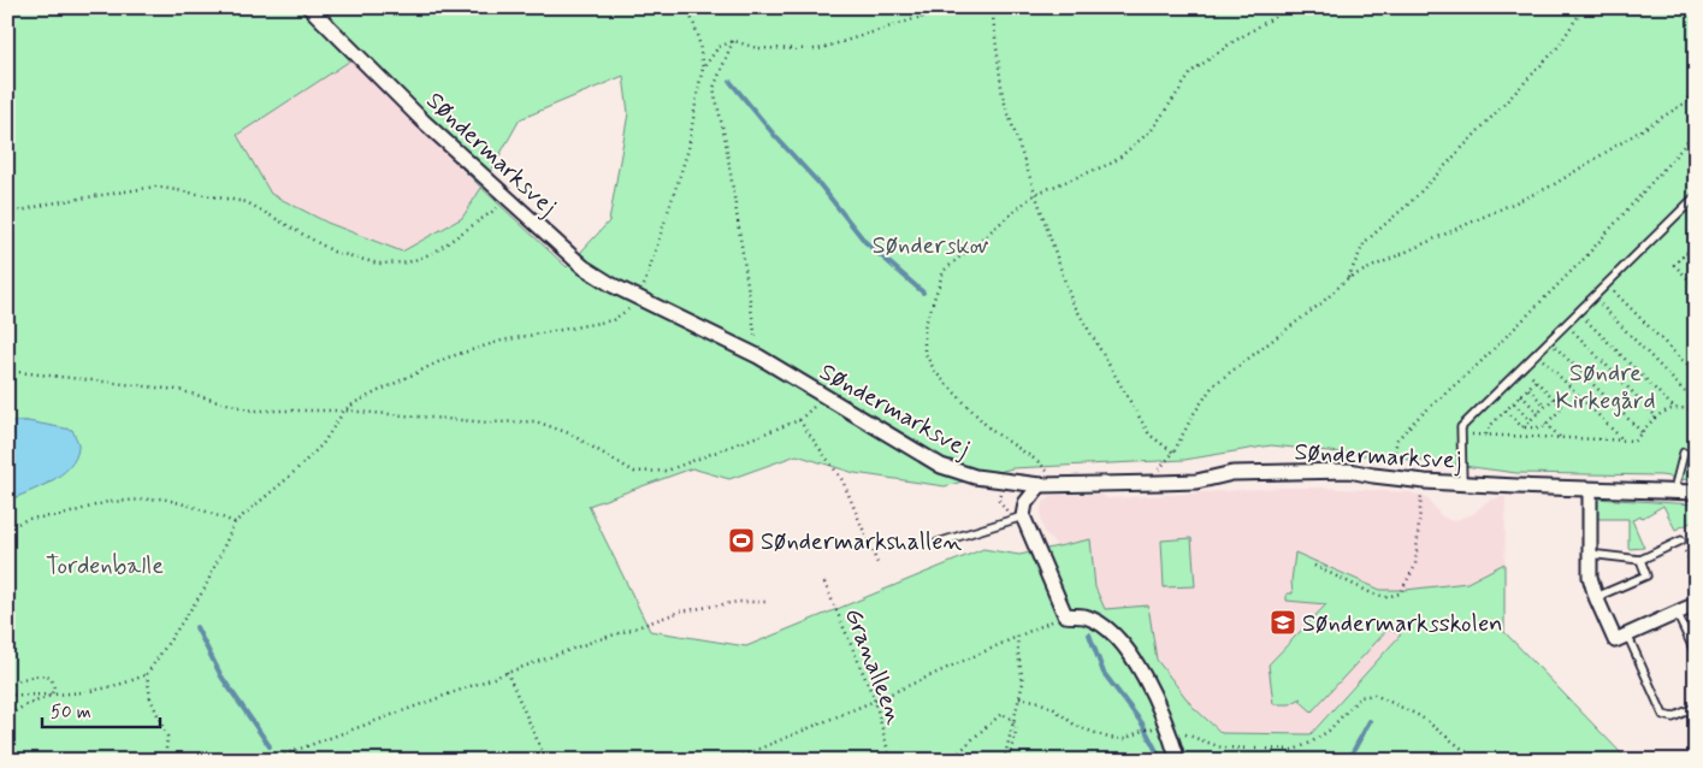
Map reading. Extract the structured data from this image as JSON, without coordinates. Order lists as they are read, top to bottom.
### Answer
{
  "streets": {
    "street": ["Søndermarksvej"],
    "path": ["Granalleen"]
  },
  "parks": ["Sønderskov", "Søndre Kirkegård", "Tordenballe"],
  "places": {
    "sports": ["Søndermarkshallen"],
    "school or university": ["Søndermarksskolen"]
  },
  "scale_bar": "50 m"
}
